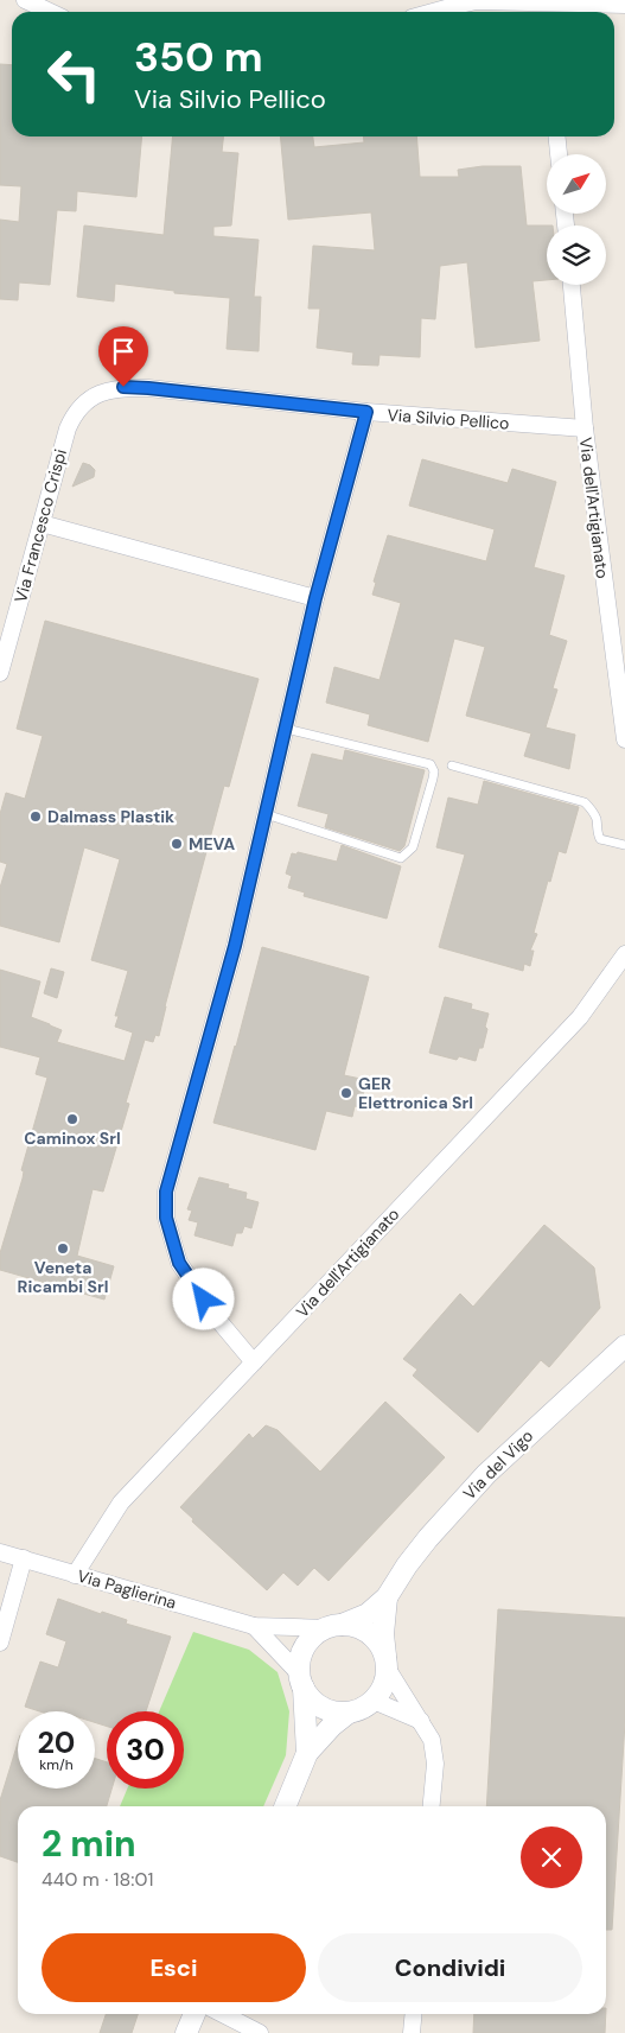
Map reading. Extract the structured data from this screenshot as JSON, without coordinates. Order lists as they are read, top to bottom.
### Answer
{
  "streets": {
    "street": [
      "Via Silvio Pellico",
      "Via dell'Artigianato",
      "Via Francesco Crispi",
      "Via del Vigo",
      "Via Paglierina"
    ]
  },
  "crossings": [
    ["Via Silvio Pellico", "Via dell'Artigianato"],
    ["Via Silvio Pellico", "Via Francesco Crispi"],
    ["Via dell'Artigianato", "Via Paglierina"],
    ["Via del Vigo", "Via Paglierina"]
  ],
  "places": [
    "Dalmass Plastik",
    "MEVA",
    "GER Elettronica Srl",
    "Caminox Srl",
    "Veneta Ricambi Srl"
  ],
  "north": "top right",
  "page": {
    "turn": ["350 m", "Via Silvio Pellico"],
    "speed": "20 km/h",
    "limit": "30",
    "heading": ["2 min", "440 m · 18:01"],
    "buttons": ["Esci", "Condividi"]
  }
}
